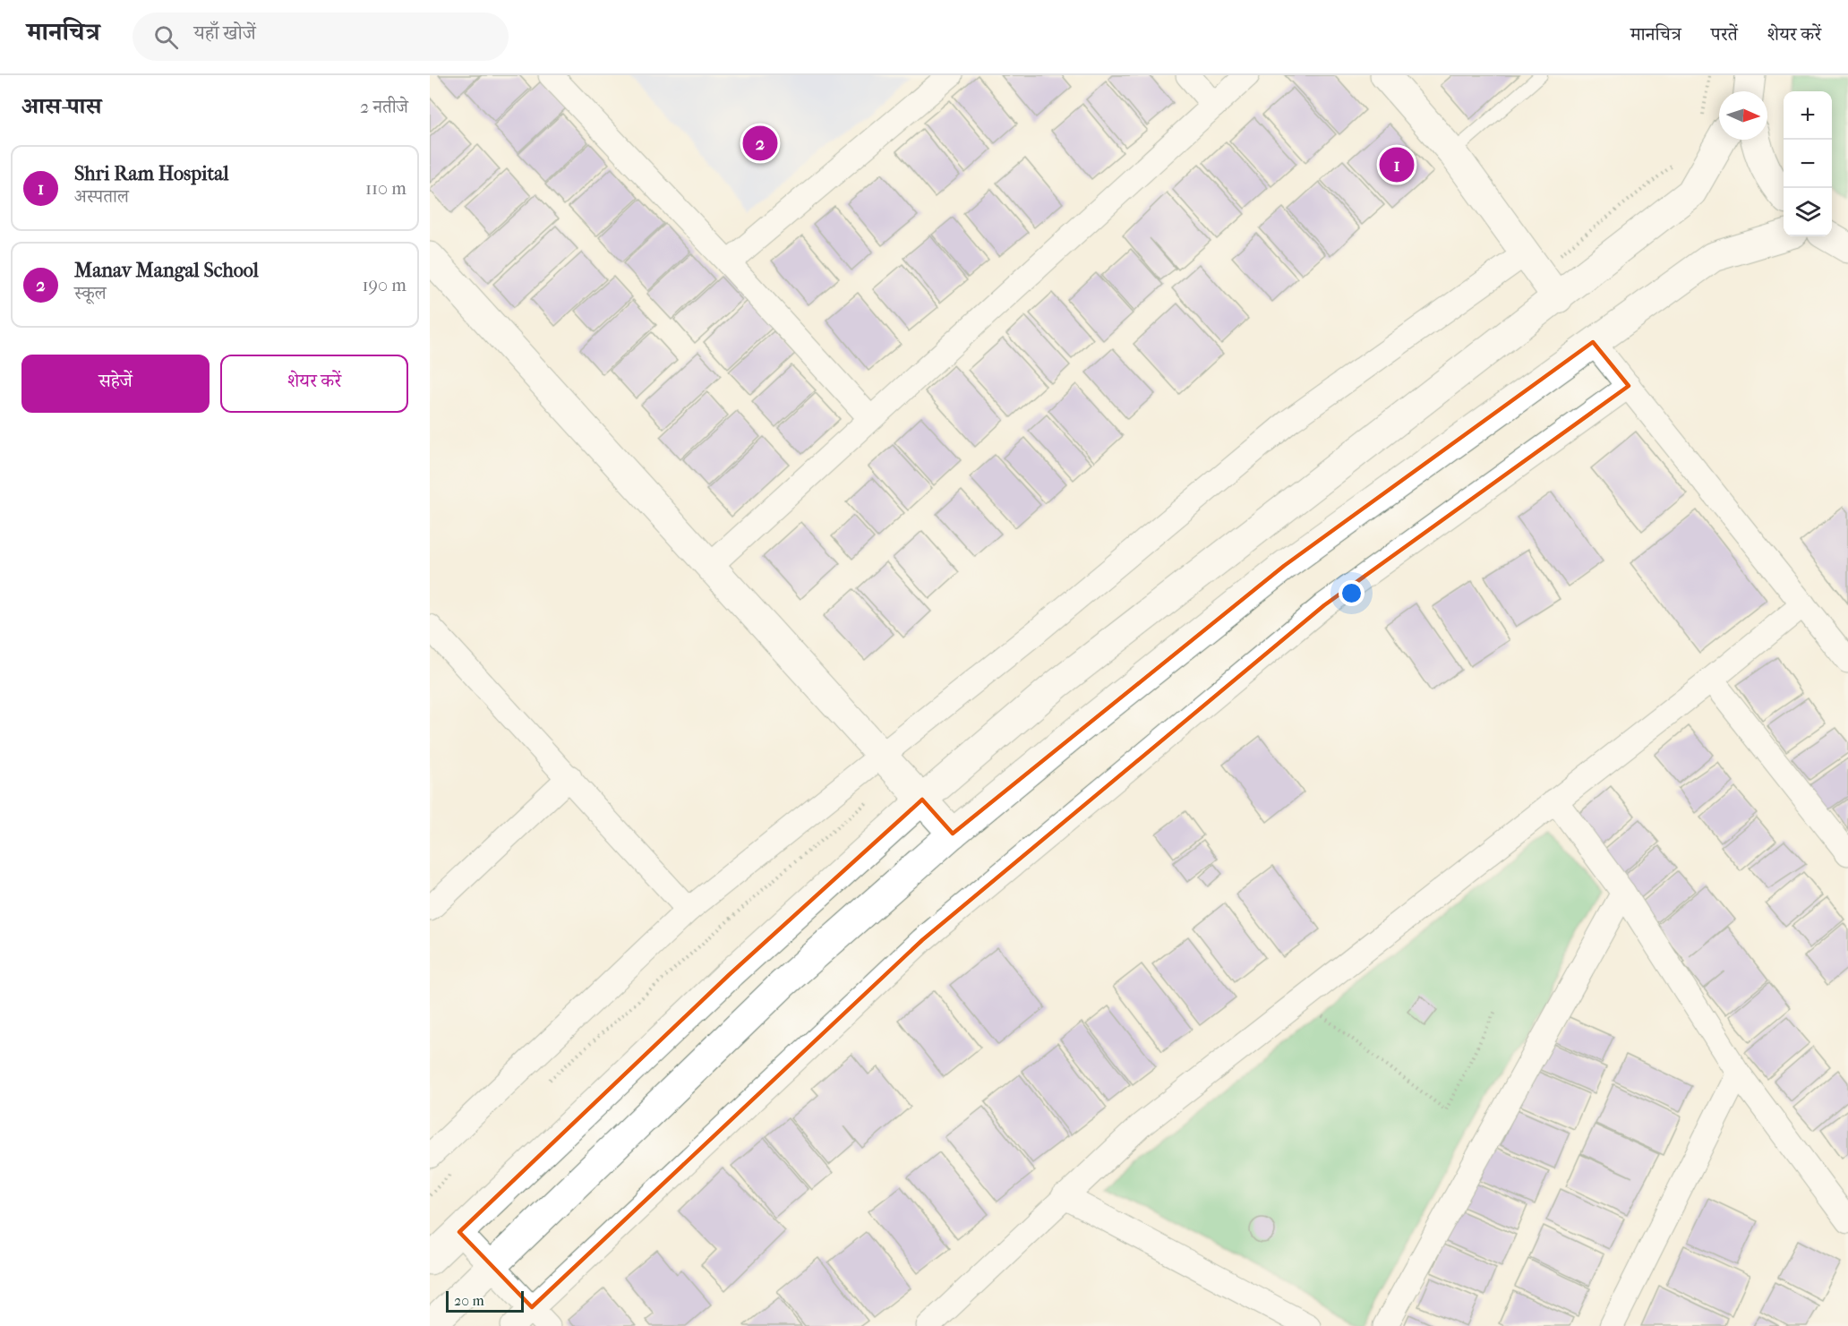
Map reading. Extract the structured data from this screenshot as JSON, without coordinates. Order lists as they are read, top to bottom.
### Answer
{
  "scale_bar": "20 m",
  "north": "right",
  "page": {
    "header": "मानचित्र",
    "search": "यहाँ खोजें",
    "nav": ["मानचित्र", "परतें", "शेयर करें"],
    "heading": ["आस-पास", "2 नतीजे"],
    "map_buttons": ["+", "−"],
    "pins": ["2", "1"],
    "list": [
      {
        "mark": "1",
        "name": "Shri Ram Hospital",
        "note": "अस्पताल",
        "value": "110 m"
      },
      {
        "mark": "2",
        "name": "Manav Mangal School",
        "note": "स्कूल",
        "value": "190 m"
      }
    ],
    "buttons": ["सहेजें", "शेयर करें"],
    "scale": "20 m"
  }
}
